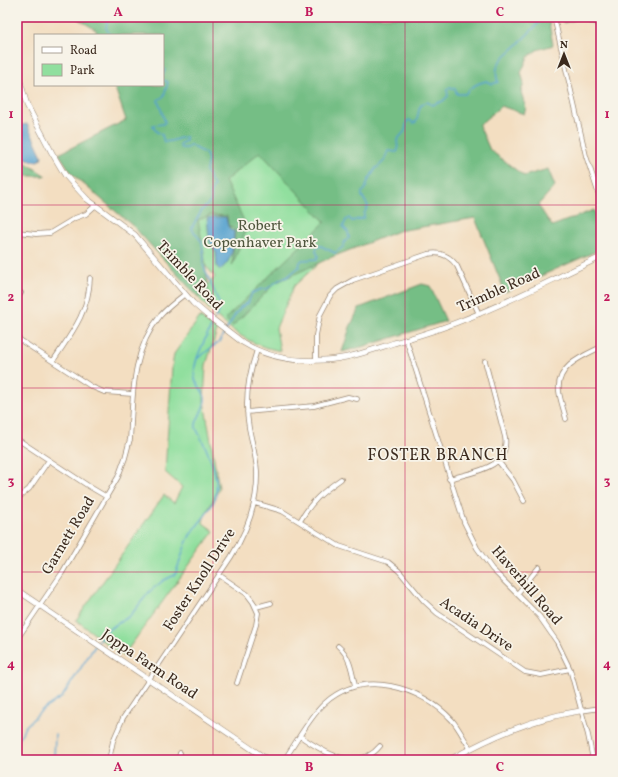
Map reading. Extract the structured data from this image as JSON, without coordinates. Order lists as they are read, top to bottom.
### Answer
{
  "streets": {
    "street": [
      "Trimble Road",
      "Garnett Road",
      "Foster Knoll Drive",
      "Haverhill Road",
      "Acadia Drive",
      "Joppa Farm Road"
    ]
  },
  "crossings": [
    ["Trimble Road", "Garnett Road"],
    ["Trimble Road", "Foster Knoll Drive"],
    ["Trimble Road", "Haverhill Road"],
    ["Garnett Road", "Joppa Farm Road"],
    ["Foster Knoll Drive", "Acadia Drive"],
    ["Foster Knoll Drive", "Joppa Farm Road"],
    ["Haverhill Road", "Acadia Drive"]
  ],
  "districts": ["FOSTER BRANCH"],
  "parks": ["Robert Copenhaver Park"],
  "legend": ["Road", "Park"],
  "north": "top",
  "grid": {
    "columns": ["A", "B", "C"],
    "rows": [
      "1",
      "2",
      "3",
      "4"
    ]
  }
}
